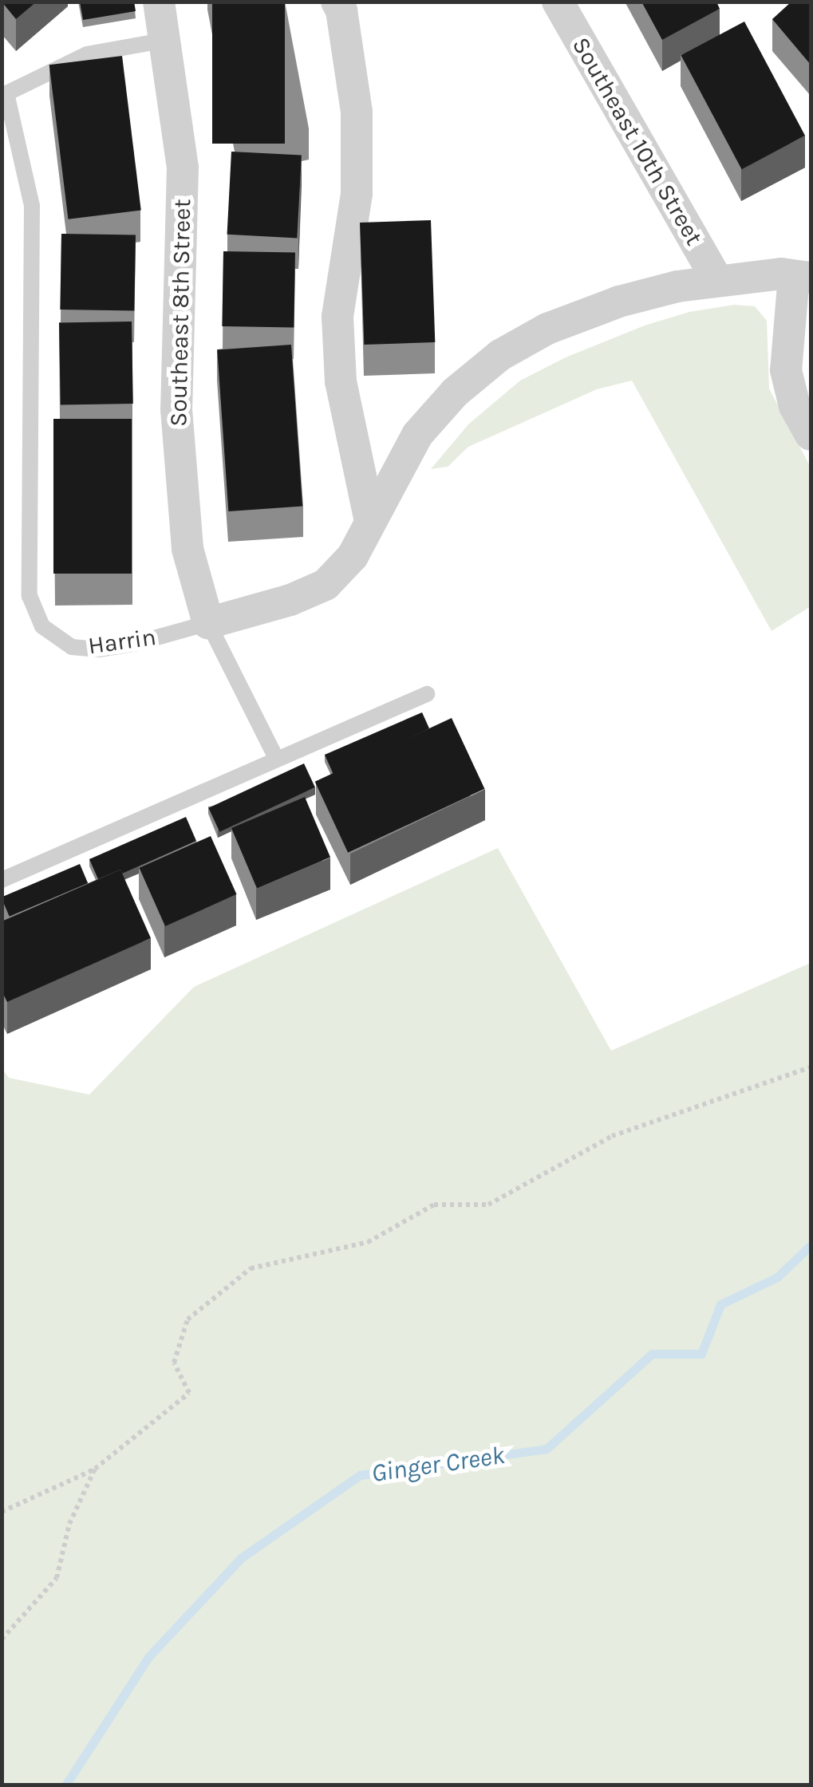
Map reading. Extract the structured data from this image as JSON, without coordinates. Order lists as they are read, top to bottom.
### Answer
{
  "streets": {
    "street": ["Southeast 10th Street", "Southeast 8th Street"],
    "lane": ["Harrin"]
  },
  "crossings": [
    ["Southeast 8th Street", "Harrin"]
  ],
  "water": ["Ginger Creek"]
}
